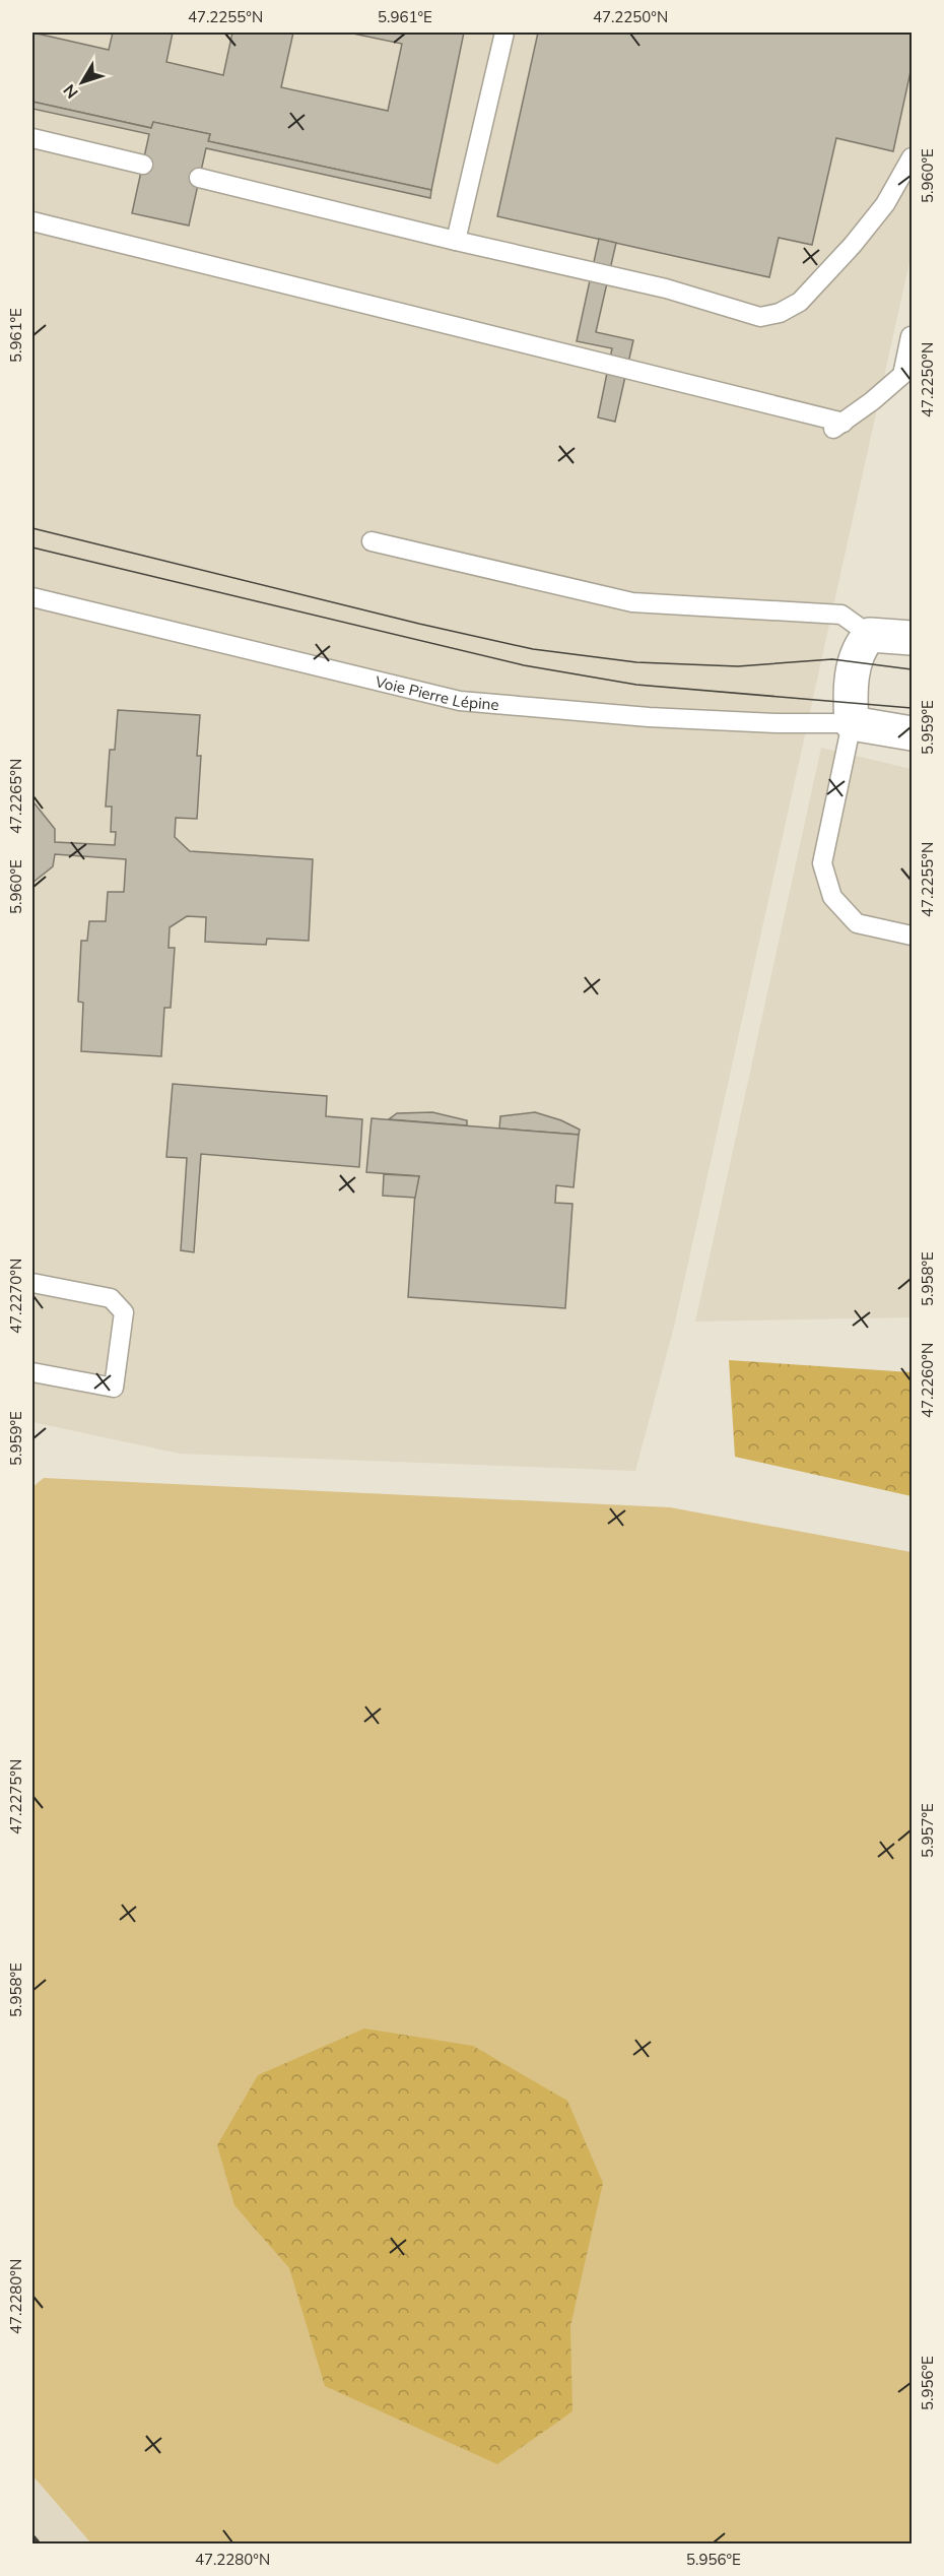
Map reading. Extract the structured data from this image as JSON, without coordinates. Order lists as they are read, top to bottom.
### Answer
{
  "streets": {
    "lane": ["Voie Pierre Lépine"]
  },
  "north": "bottom left",
  "coordinates": [
    "47.2255°N",
    "5.961°E",
    "47.2250°N",
    "5.960°E",
    "5.959°E",
    "47.2265°N",
    "5.958°E",
    "47.2270°N",
    "47.2260°N",
    "47.2275°N",
    "5.957°E",
    "47.2280°N",
    "5.956°E"
  ]
}
